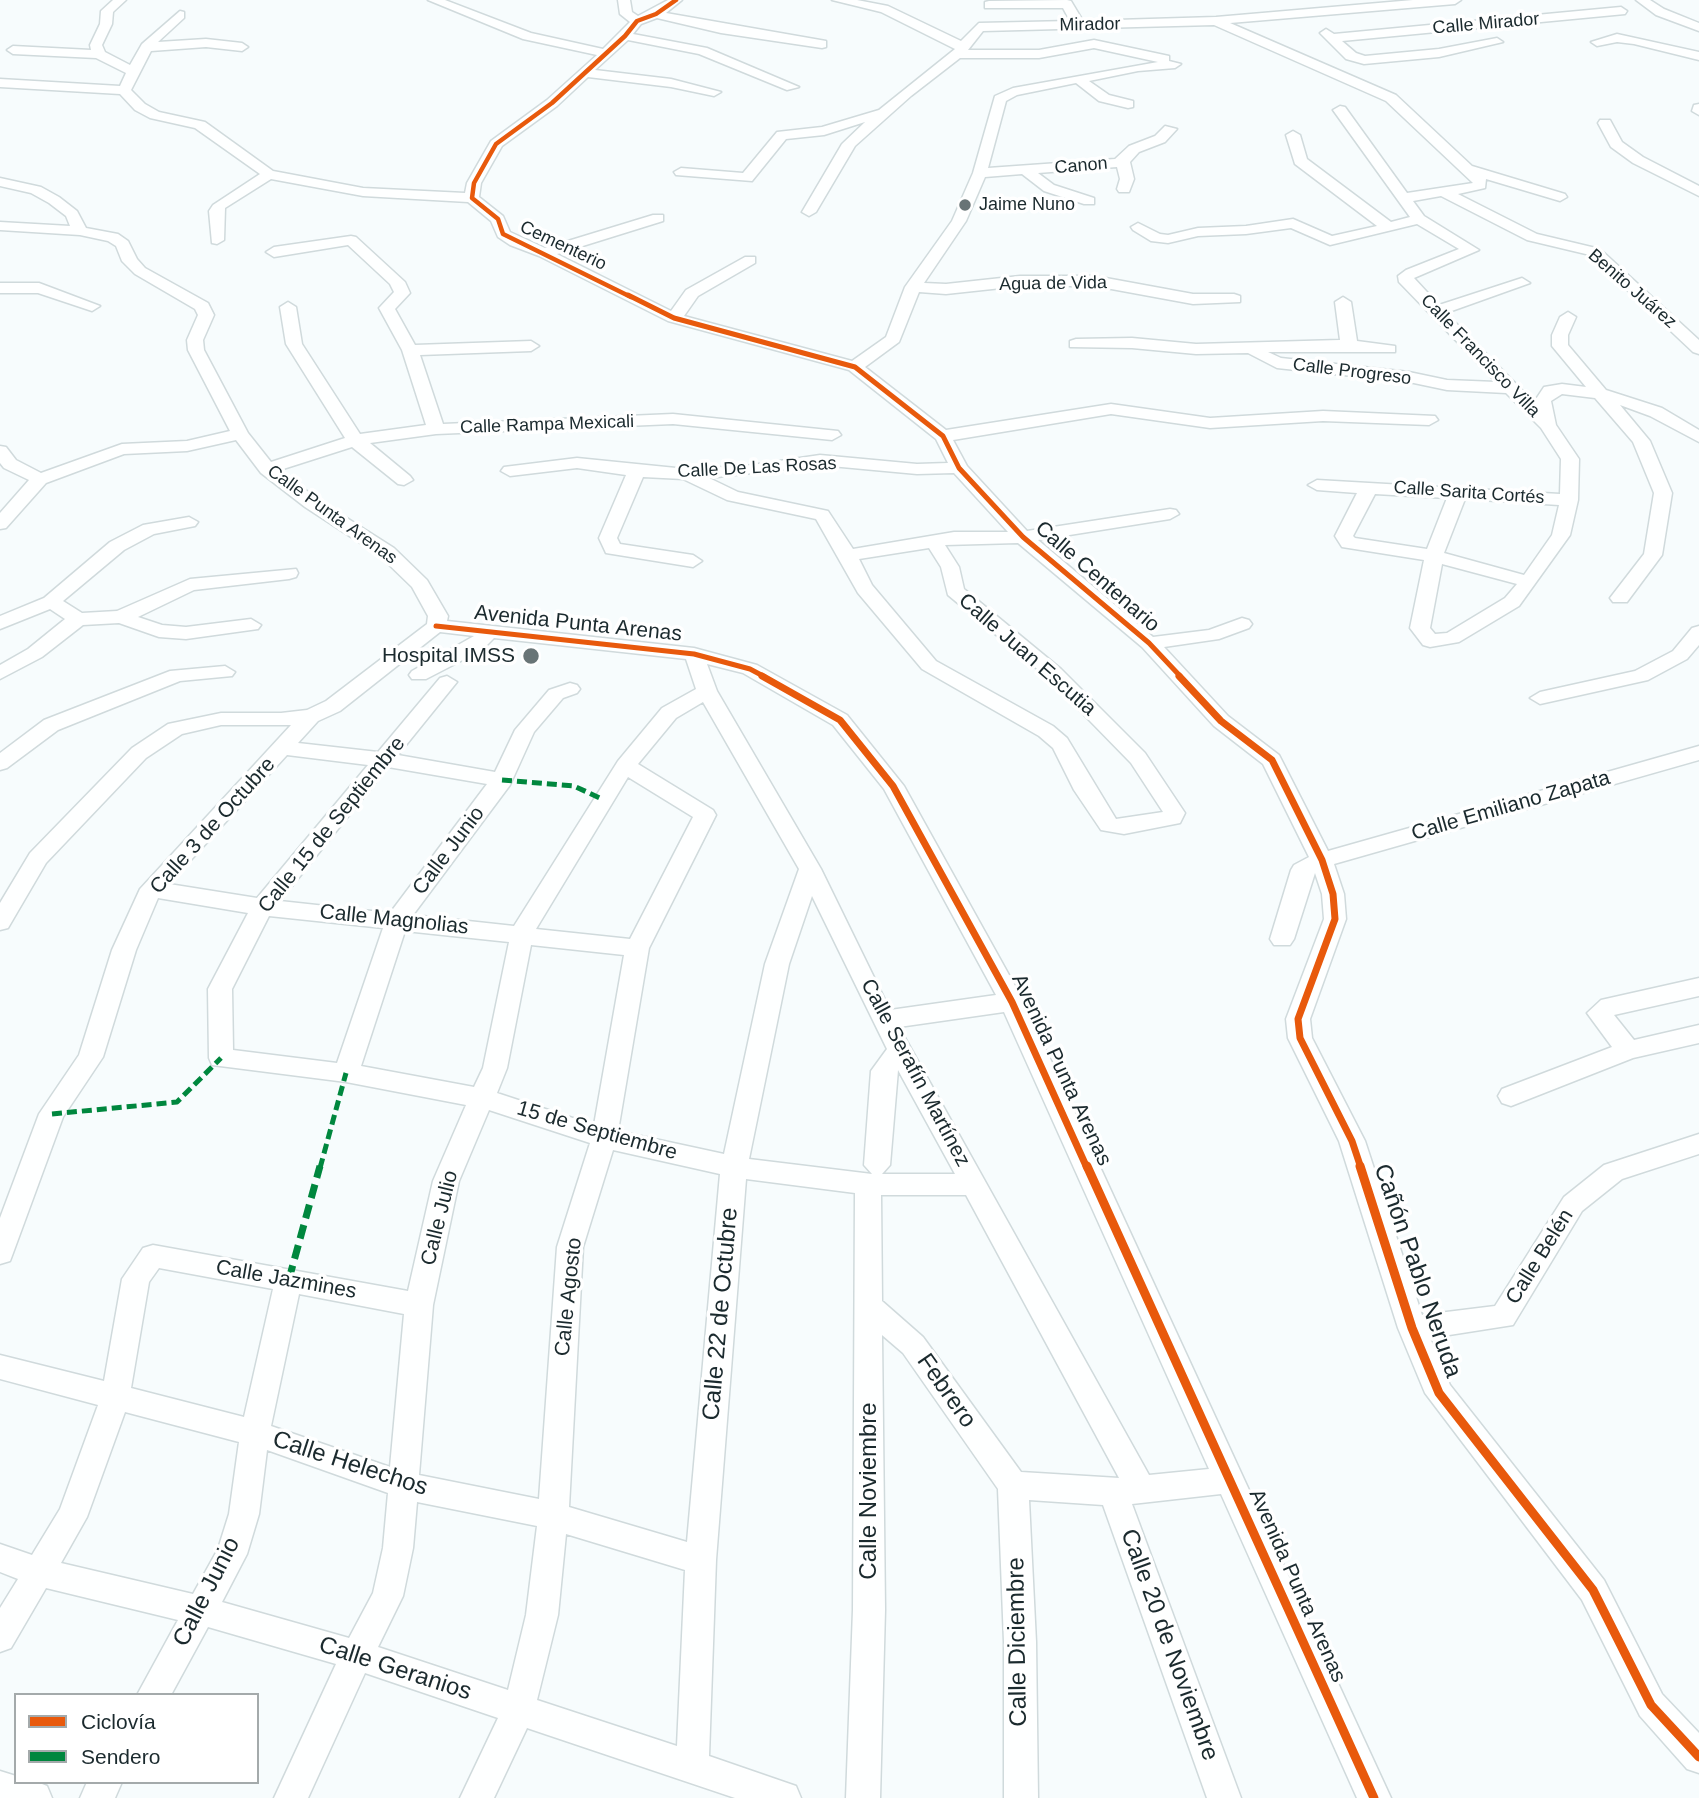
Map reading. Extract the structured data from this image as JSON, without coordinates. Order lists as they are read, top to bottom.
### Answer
{
  "streets": {
    "street": [
      "Calle Mirador",
      "Mirador",
      "Canon",
      "Cementerio",
      "Agua de Vida",
      "Benito Juárez",
      "Calle Francisco Villa",
      "Calle Progreso",
      "Calle Rampa Mexicali",
      "Calle De Las Rosas",
      "Calle Sarita Cortés",
      "Calle Punta Arenas",
      "Calle Centenario",
      "Avenida Punta Arenas",
      "Calle Juan Escutia",
      "Calle Emiliano Zapata",
      "Calle 15 de Septiembre",
      "Calle 3 de Octubre",
      "Calle Junio",
      "Calle Magnolias",
      "Calle Serafín Martínez",
      "15 de Septiembre",
      "Calle Julio",
      "Calle Belén",
      "Cañón Pablo Neruda",
      "Calle Jazmines",
      "Calle Agosto",
      "Calle 22 de Octubre",
      "Febrero",
      "Calle Helechos",
      "Calle Noviembre",
      "Calle Diciembre",
      "Calle 20 de Noviembre",
      "Calle Geranios"
    ]
  },
  "crossings": [
    ["Cementerio", "Calle Centenario"],
    ["Calle Francisco Villa", "Calle Progreso"],
    ["Calle Rampa Mexicali", "Calle Punta Arenas"],
    ["Calle De Las Rosas", "Calle Centenario"],
    ["Calle De Las Rosas", "Calle Juan Escutia"],
    ["Calle Punta Arenas", "Avenida Punta Arenas"],
    ["Calle Centenario", "Calle Emiliano Zapata"],
    ["Calle Centenario", "Cañón Pablo Neruda"],
    ["Avenida Punta Arenas", "Calle Serafín Martínez"],
    ["Calle Emiliano Zapata", "Cañón Pablo Neruda"],
    ["Calle 15 de Septiembre", "Calle Magnolias"],
    ["Calle 15 de Septiembre", "15 de Septiembre"],
    ["Calle 3 de Octubre", "Calle Magnolias"],
    ["Calle Junio", "Calle Magnolias"],
    ["Calle Junio", "15 de Septiembre"],
    ["Calle Junio", "Calle Jazmines"],
    ["Calle Junio", "Calle Helechos"],
    ["Calle Junio", "Calle Geranios"],
    ["Calle Magnolias", "Calle Julio"],
    ["Calle Magnolias", "Calle Agosto"],
    ["Calle Serafín Martínez", "15 de Septiembre"],
    ["Calle Serafín Martínez", "Calle Julio"],
    ["Calle Serafín Martínez", "Calle 22 de Octubre"],
    ["Calle Serafín Martínez", "Calle Noviembre"],
    ["Calle Serafín Martínez", "Calle 20 de Noviembre"],
    ["15 de Septiembre", "Calle Julio"],
    ["15 de Septiembre", "Calle Agosto"],
    ["15 de Septiembre", "Calle 22 de Octubre"],
    ["15 de Septiembre", "Calle Noviembre"],
    ["Calle Julio", "Calle Jazmines"],
    ["Calle Julio", "Calle Agosto"],
    ["Calle Julio", "Calle Helechos"],
    ["Calle Julio", "Calle Geranios"],
    ["Calle Belén", "Cañón Pablo Neruda"],
    ["Calle Jazmines", "Calle Helechos"],
    ["Calle Agosto", "Calle Helechos"],
    ["Calle Agosto", "Calle Geranios"],
    ["Calle 22 de Octubre", "Calle Helechos"],
    ["Calle 22 de Octubre", "Calle Geranios"],
    ["Febrero", "Calle Noviembre"],
    ["Febrero", "Calle Diciembre"]
  ],
  "places": ["Jaime Nuno", "Hospital IMSS"],
  "legend": ["Ciclovía", "Sendero"]
}
